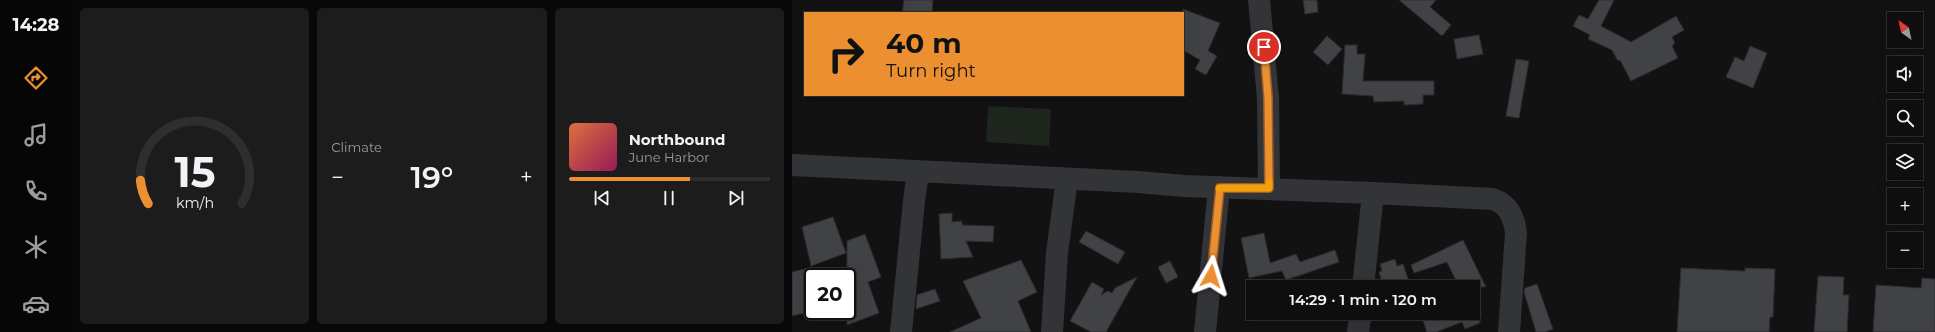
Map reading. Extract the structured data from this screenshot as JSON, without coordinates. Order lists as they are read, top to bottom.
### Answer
{
  "north": "top left",
  "page": {
    "tabs": "14:28",
    "tile": "Climate",
    "map_buttons": ["+", "−"],
    "turn": ["40 m", "Turn right"],
    "song": ["Northbound", "June Harbor"],
    "heat": ["−", "19°", "+"],
    "limit": "20",
    "trip": "14:29 · 1 min · 120 m",
    "gauge": ["15", "km/h"]
  }
}
